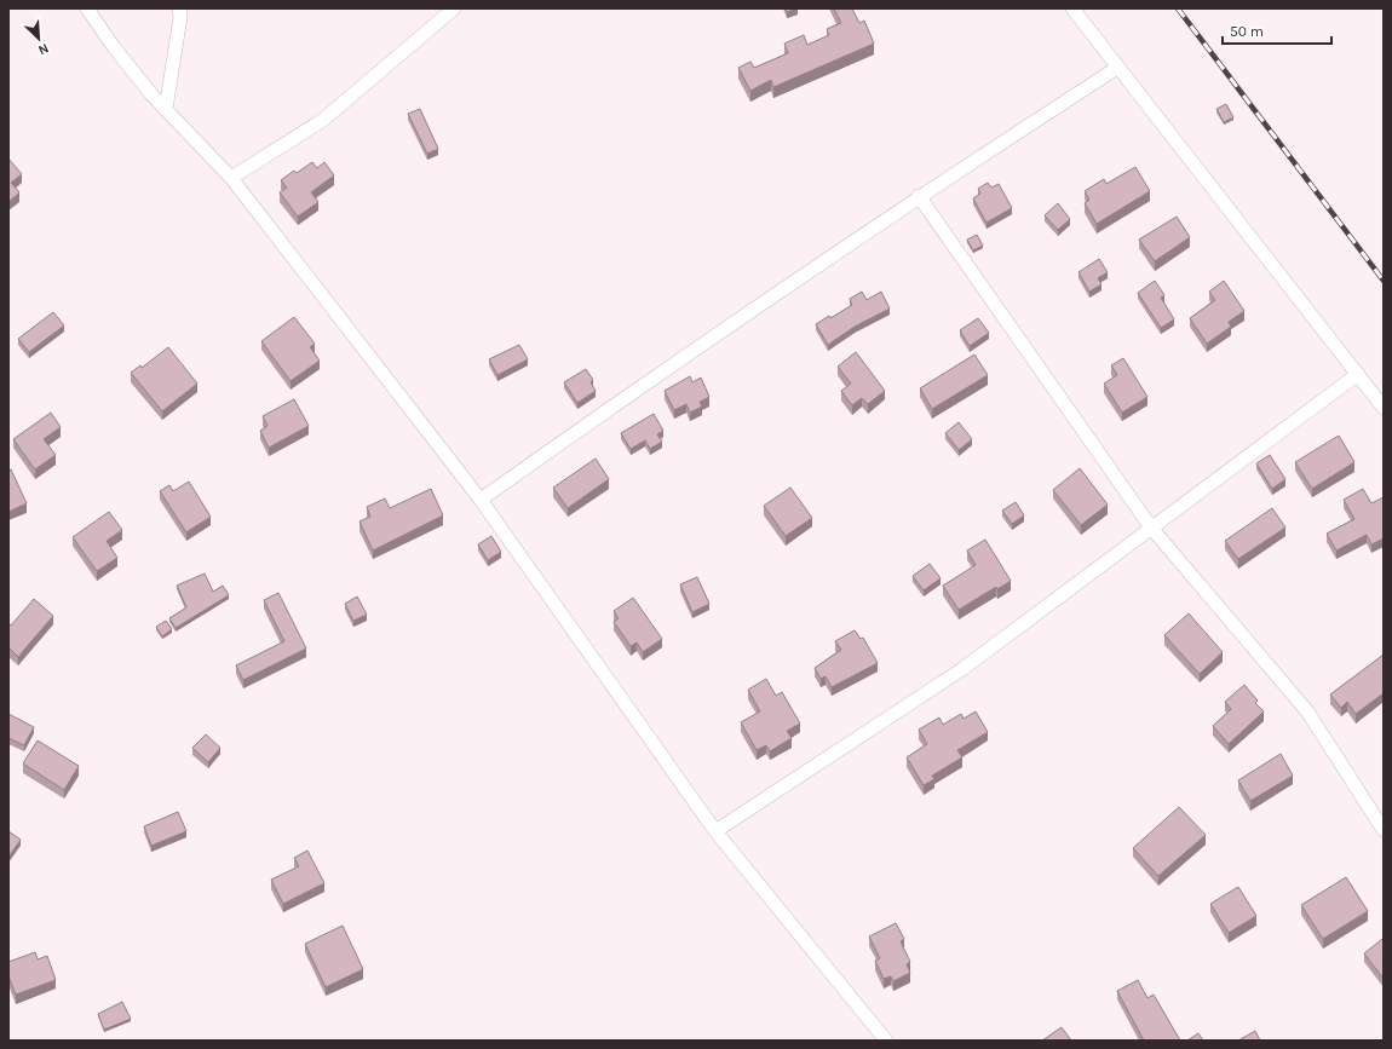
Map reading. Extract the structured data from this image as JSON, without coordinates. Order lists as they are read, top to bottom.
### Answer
{
  "scale_bar": "50 m",
  "north": "bottom right"
}
